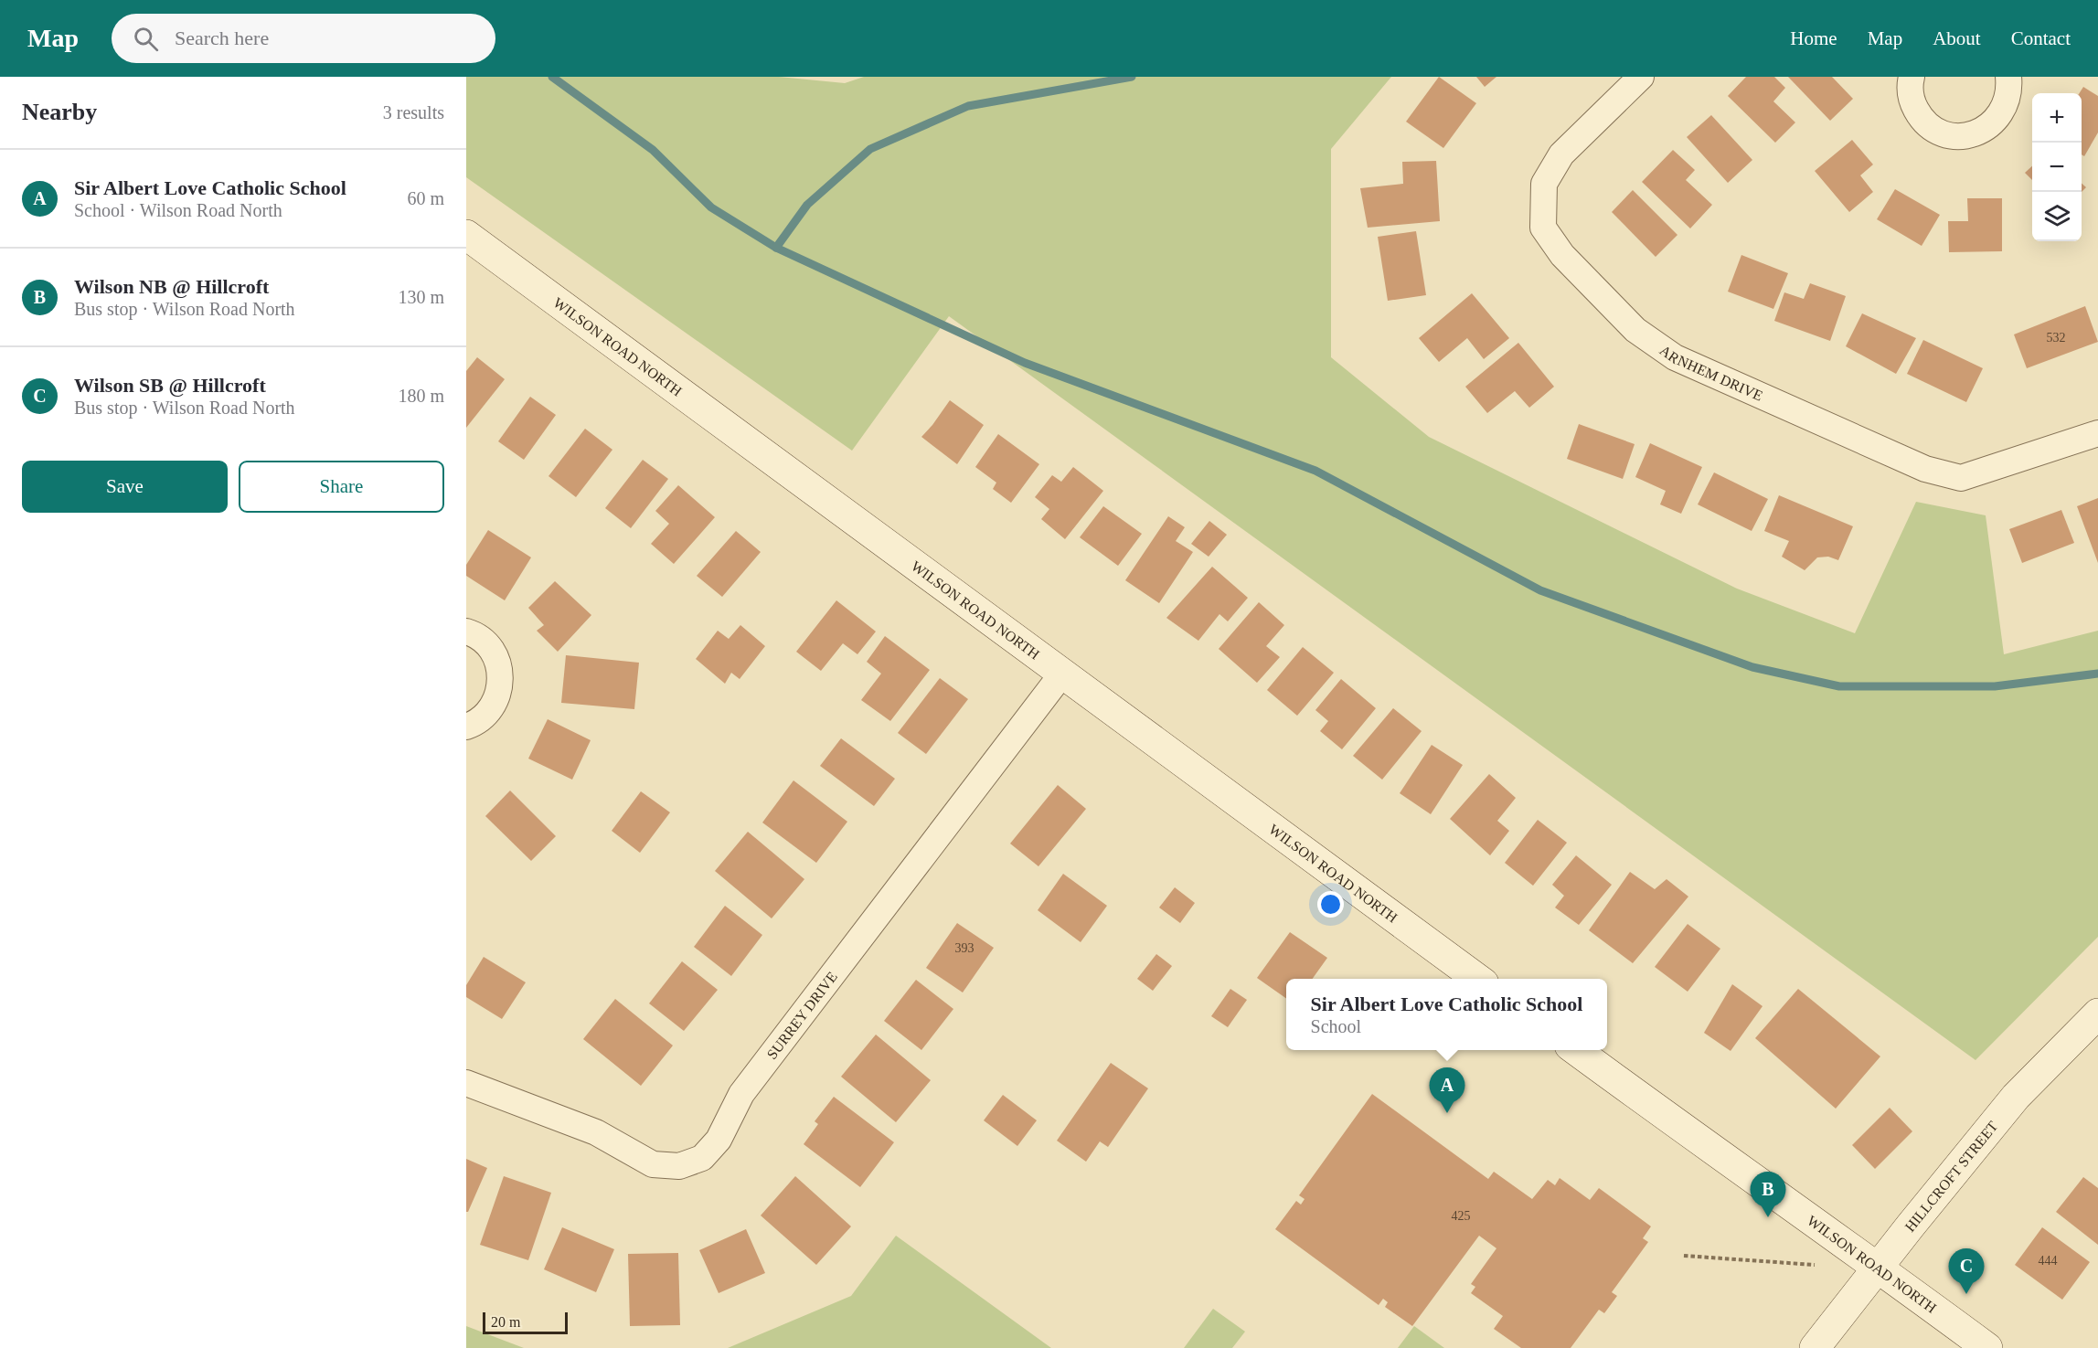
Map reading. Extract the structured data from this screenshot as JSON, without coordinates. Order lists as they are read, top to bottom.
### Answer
{
  "streets": {
    "main road": ["WILSON ROAD NORTH", "HILLCROFT STREET"],
    "street": ["ARNHEM DRIVE", "SURREY DRIVE"]
  },
  "crossings": [
    ["WILSON ROAD NORTH", "SURREY DRIVE"],
    ["WILSON ROAD NORTH", "HILLCROFT STREET"]
  ],
  "house_numbers": [
    "532",
    "393",
    "425",
    "444"
  ],
  "scale_bar": "20 m",
  "page": {
    "header": "Map",
    "search": "Search here",
    "nav": [
      "Home",
      "Map",
      "About",
      "Contact"
    ],
    "heading": ["Nearby", "3 results"],
    "map_buttons": ["+", "−"],
    "list": [
      {
        "mark": "A",
        "name": "Sir Albert Love Catholic School",
        "note": "School · Wilson Road North",
        "value": "60 m"
      },
      {
        "mark": "B",
        "name": "Wilson NB @ Hillcroft",
        "note": "Bus stop · Wilson Road North",
        "value": "130 m"
      },
      {
        "mark": "C",
        "name": "Wilson SB @ Hillcroft",
        "note": "Bus stop · Wilson Road North",
        "value": "180 m"
      }
    ],
    "buttons": ["Save", "Share"],
    "popup": ["Sir Albert Love Catholic School", "School"],
    "pins": ["A", "B", "C"],
    "scale": "20 m"
  }
}
